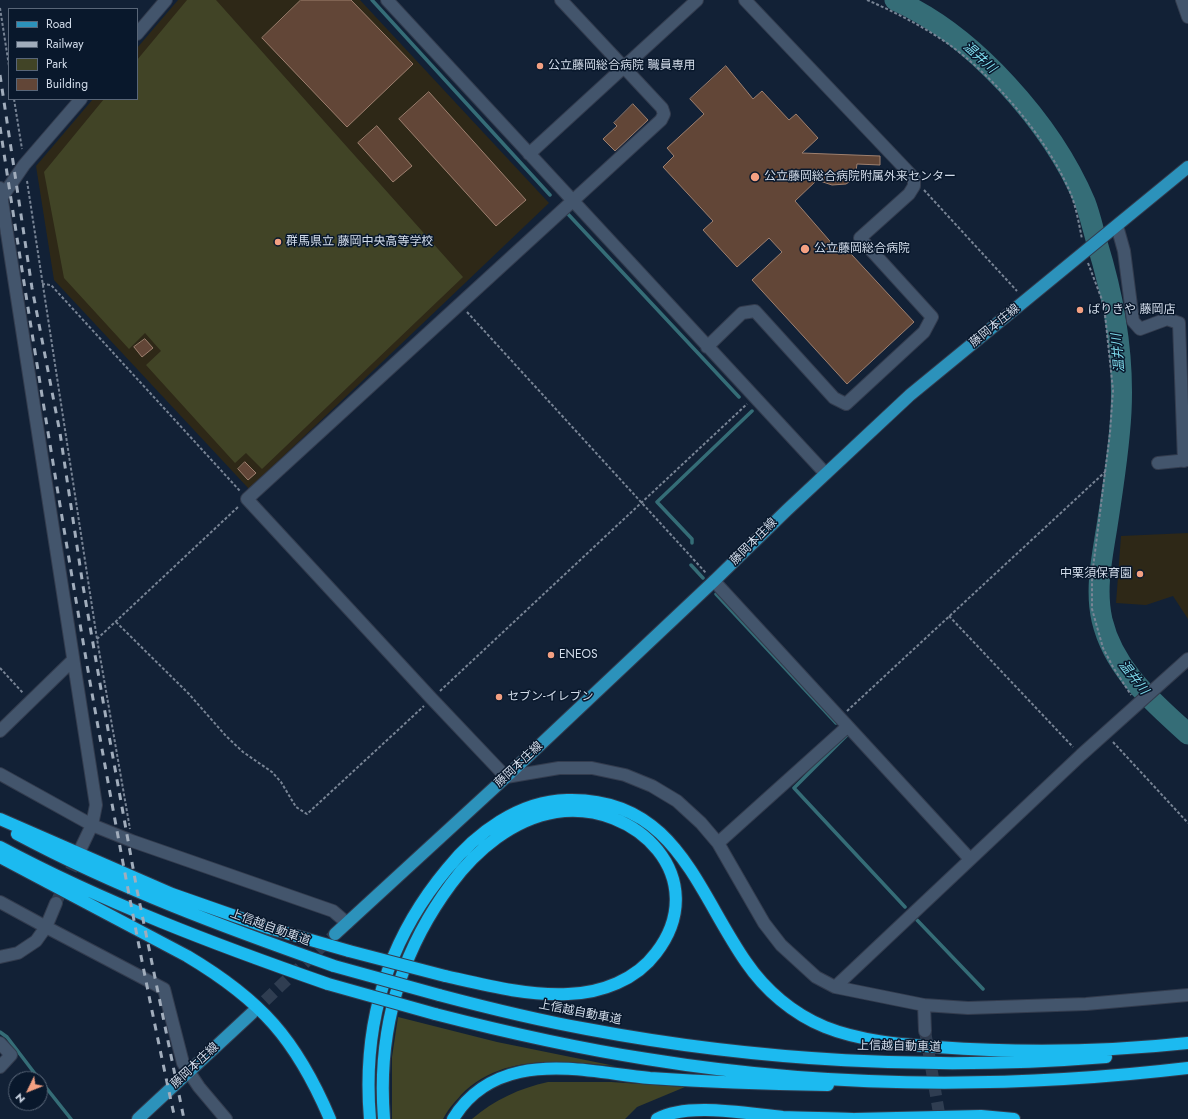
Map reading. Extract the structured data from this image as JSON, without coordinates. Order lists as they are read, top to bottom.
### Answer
{
  "streets": {
    "highway": ["上信越自動車道"],
    "main road": ["藤岡本庄線"]
  },
  "water": ["温井川"],
  "places": [
    "公立藤岡総合病院 職員専用",
    "公立藤岡総合病院附属外来センター",
    "群馬県立 藤岡中央高等学校",
    "公立藤岡総合病院",
    "ばりきや 藤岡店",
    "中栗須保育園",
    "ENEOS",
    "セブン-イレブン"
  ],
  "legend": [
    "Road",
    "Railway",
    "Park",
    "Building"
  ],
  "north": "bottom left"
}
